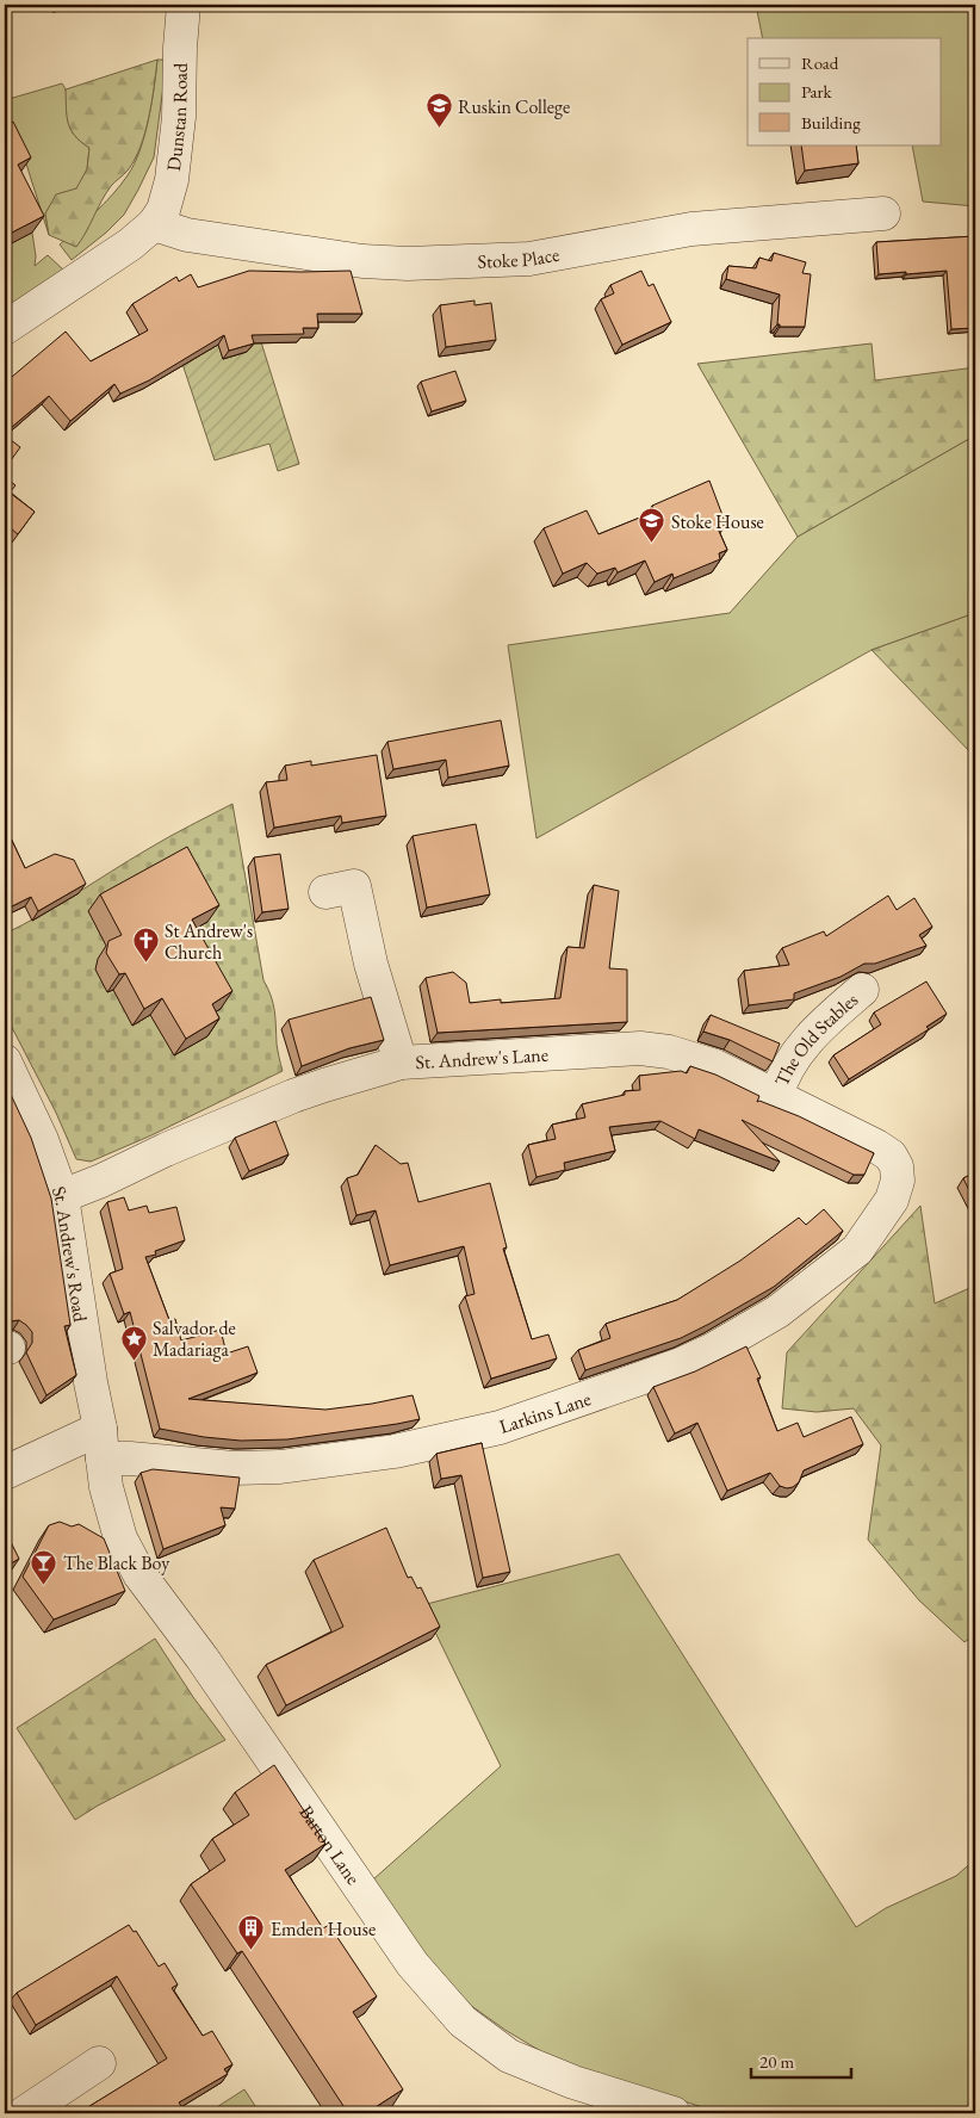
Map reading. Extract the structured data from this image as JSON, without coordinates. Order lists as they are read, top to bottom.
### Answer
{
  "streets": {
    "street": [
      "Dunstan Road",
      "Stoke Place",
      "The Old Stables",
      "St. Andrew's Lane",
      "St. Andrew's Road",
      "Larkins Lane",
      "Barton Lane"
    ]
  },
  "crossings": [
    ["Dunstan Road", "Stoke Place"],
    ["The Old Stables", "St. Andrew's Lane"],
    ["St. Andrew's Lane", "St. Andrew's Road"],
    ["St. Andrew's Lane", "Larkins Lane"],
    ["St. Andrew's Road", "Larkins Lane"],
    ["St. Andrew's Road", "Barton Lane"],
    ["Larkins Lane", "Barton Lane"]
  ],
  "places": {
    "school or university": ["Ruskin College", "Stoke House"],
    "church": ["St Andrew's Church"],
    "place": ["Salvador de Madariaga"],
    "bar": ["The Black Boy"],
    "building": ["Emden House"]
  },
  "legend": ["Road", "Park", "Building"],
  "scale_bar": "20 m"
}
